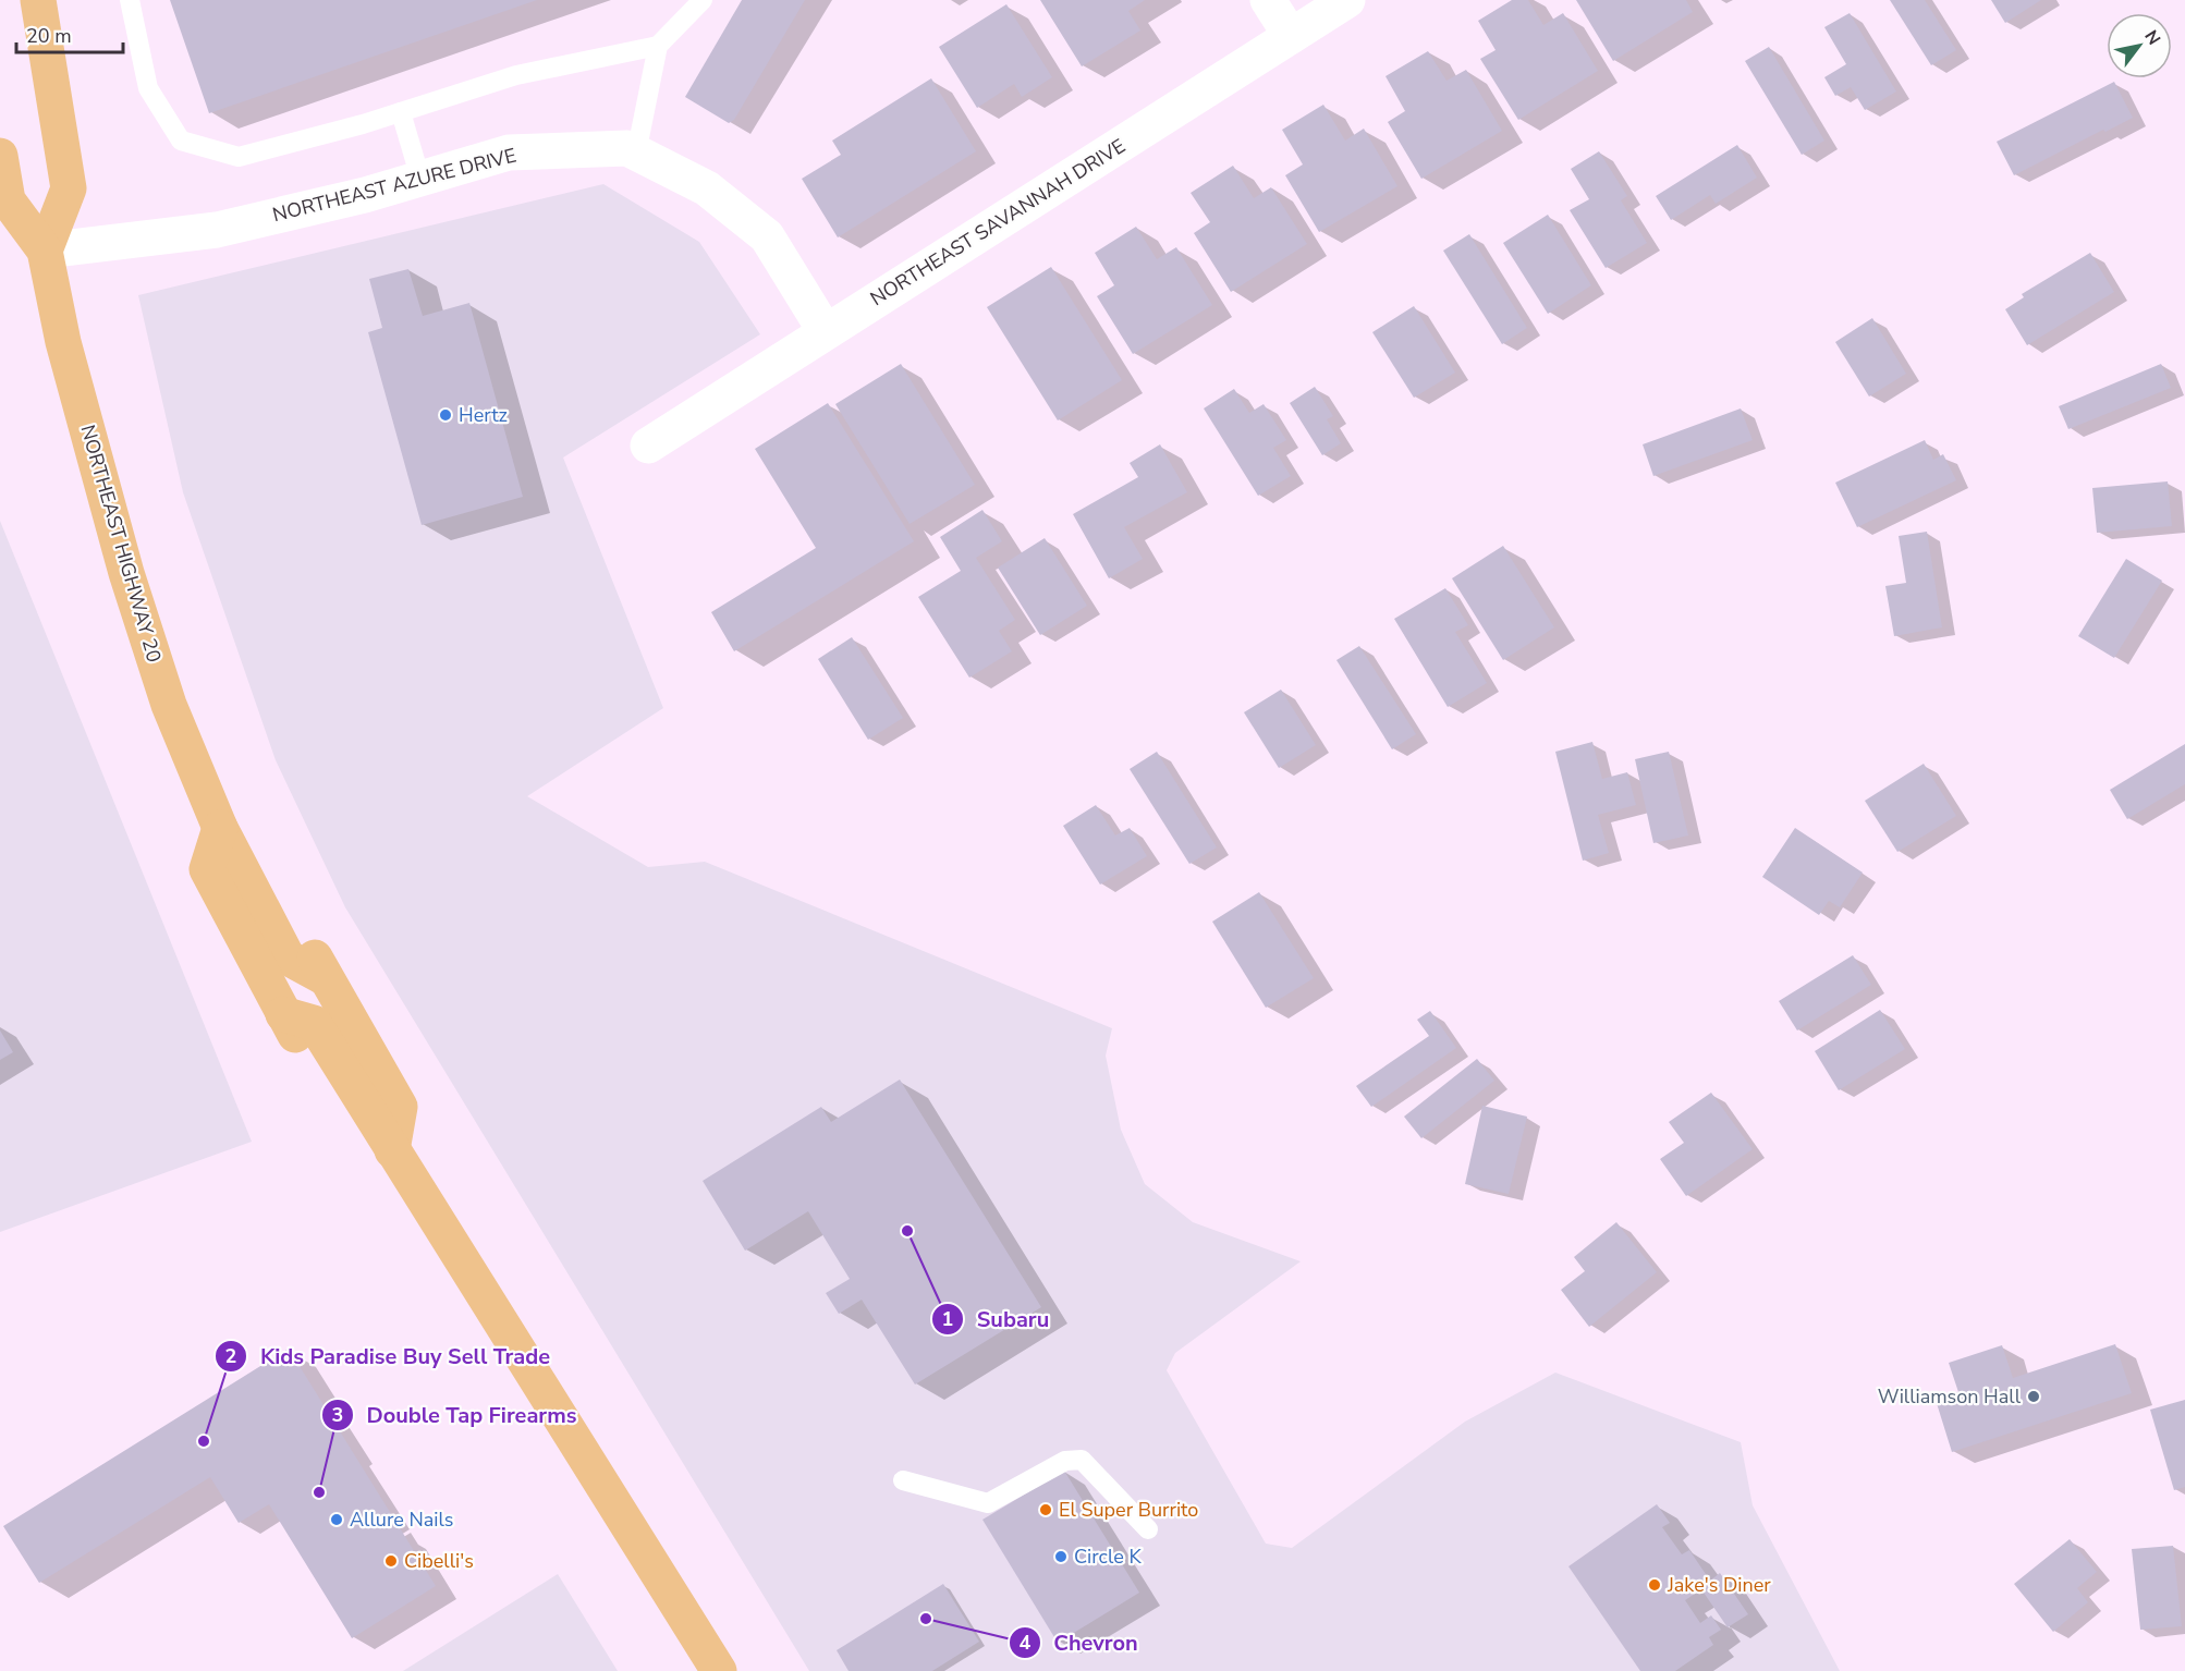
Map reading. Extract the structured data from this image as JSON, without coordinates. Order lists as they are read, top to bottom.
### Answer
{
  "streets": {
    "main road": ["NORTHEAST HIGHWAY 20"],
    "street": ["NORTHEAST AZURE DRIVE", "NORTHEAST SAVANNAH DRIVE"]
  },
  "crossings": [
    ["NORTHEAST AZURE DRIVE", "NORTHEAST SAVANNAH DRIVE"],
    ["NORTHEAST AZURE DRIVE", "NORTHEAST HIGHWAY 20"]
  ],
  "places": [
    "Hertz",
    "Subaru",
    "Williamson Hall",
    "Kids Paradise Buy Sell Trade",
    "Double Tap Firearms",
    "El Super Burrito",
    "Allure Nails",
    "Circle K",
    "Cibelli's",
    "Jake's Diner",
    "Chevron"
  ],
  "scale_bar": "20 m",
  "north": "top right"
}
